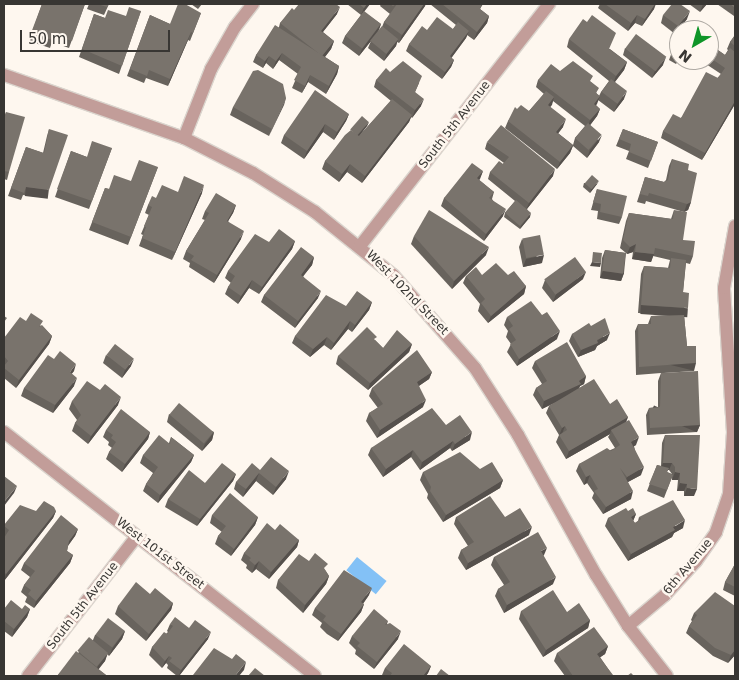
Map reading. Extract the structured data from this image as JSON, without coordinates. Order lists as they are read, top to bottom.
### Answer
{
  "streets": {
    "street": [
      "South 5th Avenue",
      "West 102nd Street",
      "West 101st Street",
      "6th Avenue"
    ]
  },
  "crossings": [
    ["South 5th Avenue", "West 102nd Street"],
    ["South 5th Avenue", "West 101st Street"],
    ["West 102nd Street", "6th Avenue"]
  ],
  "scale_bar": "50 m",
  "north": "bottom left"
}
